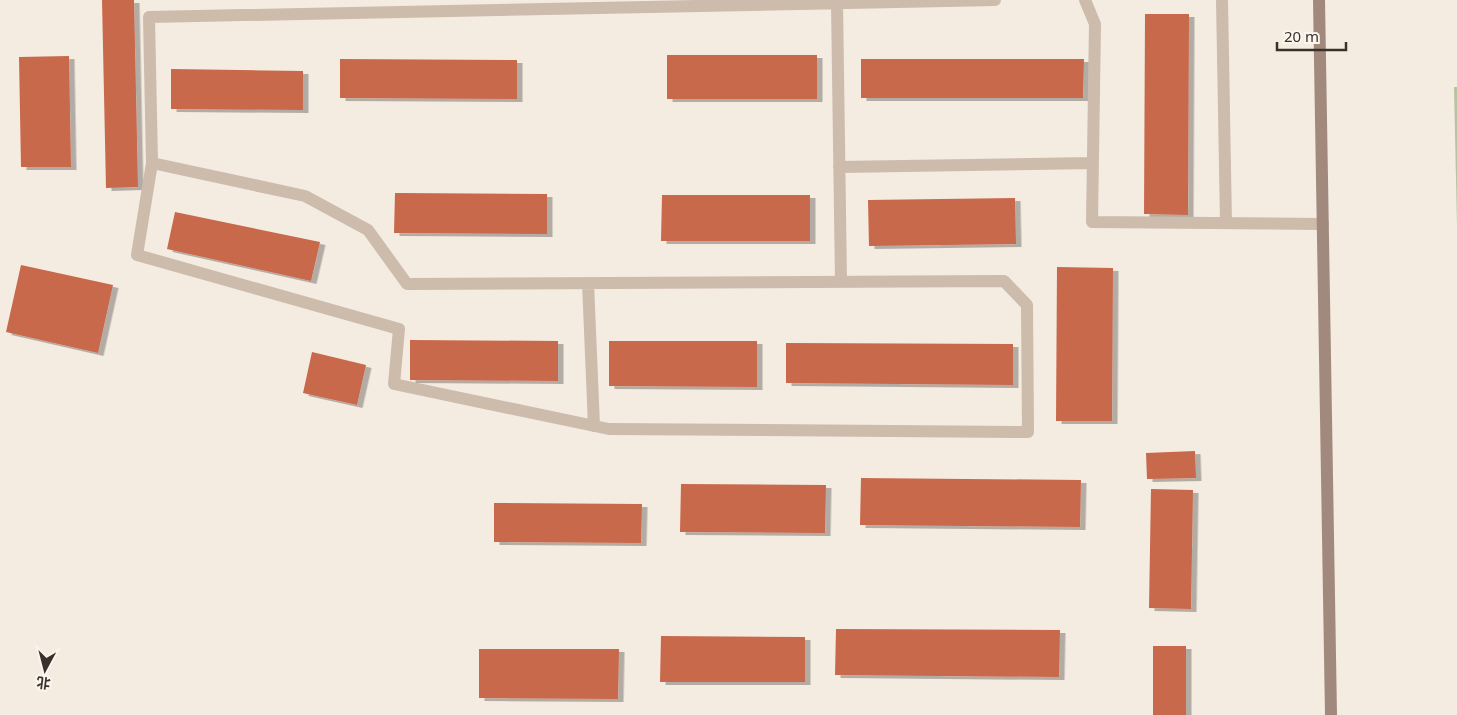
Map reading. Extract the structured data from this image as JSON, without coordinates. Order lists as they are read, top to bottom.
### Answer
{
  "scale_bar": "20 m",
  "north": "bottom"
}
